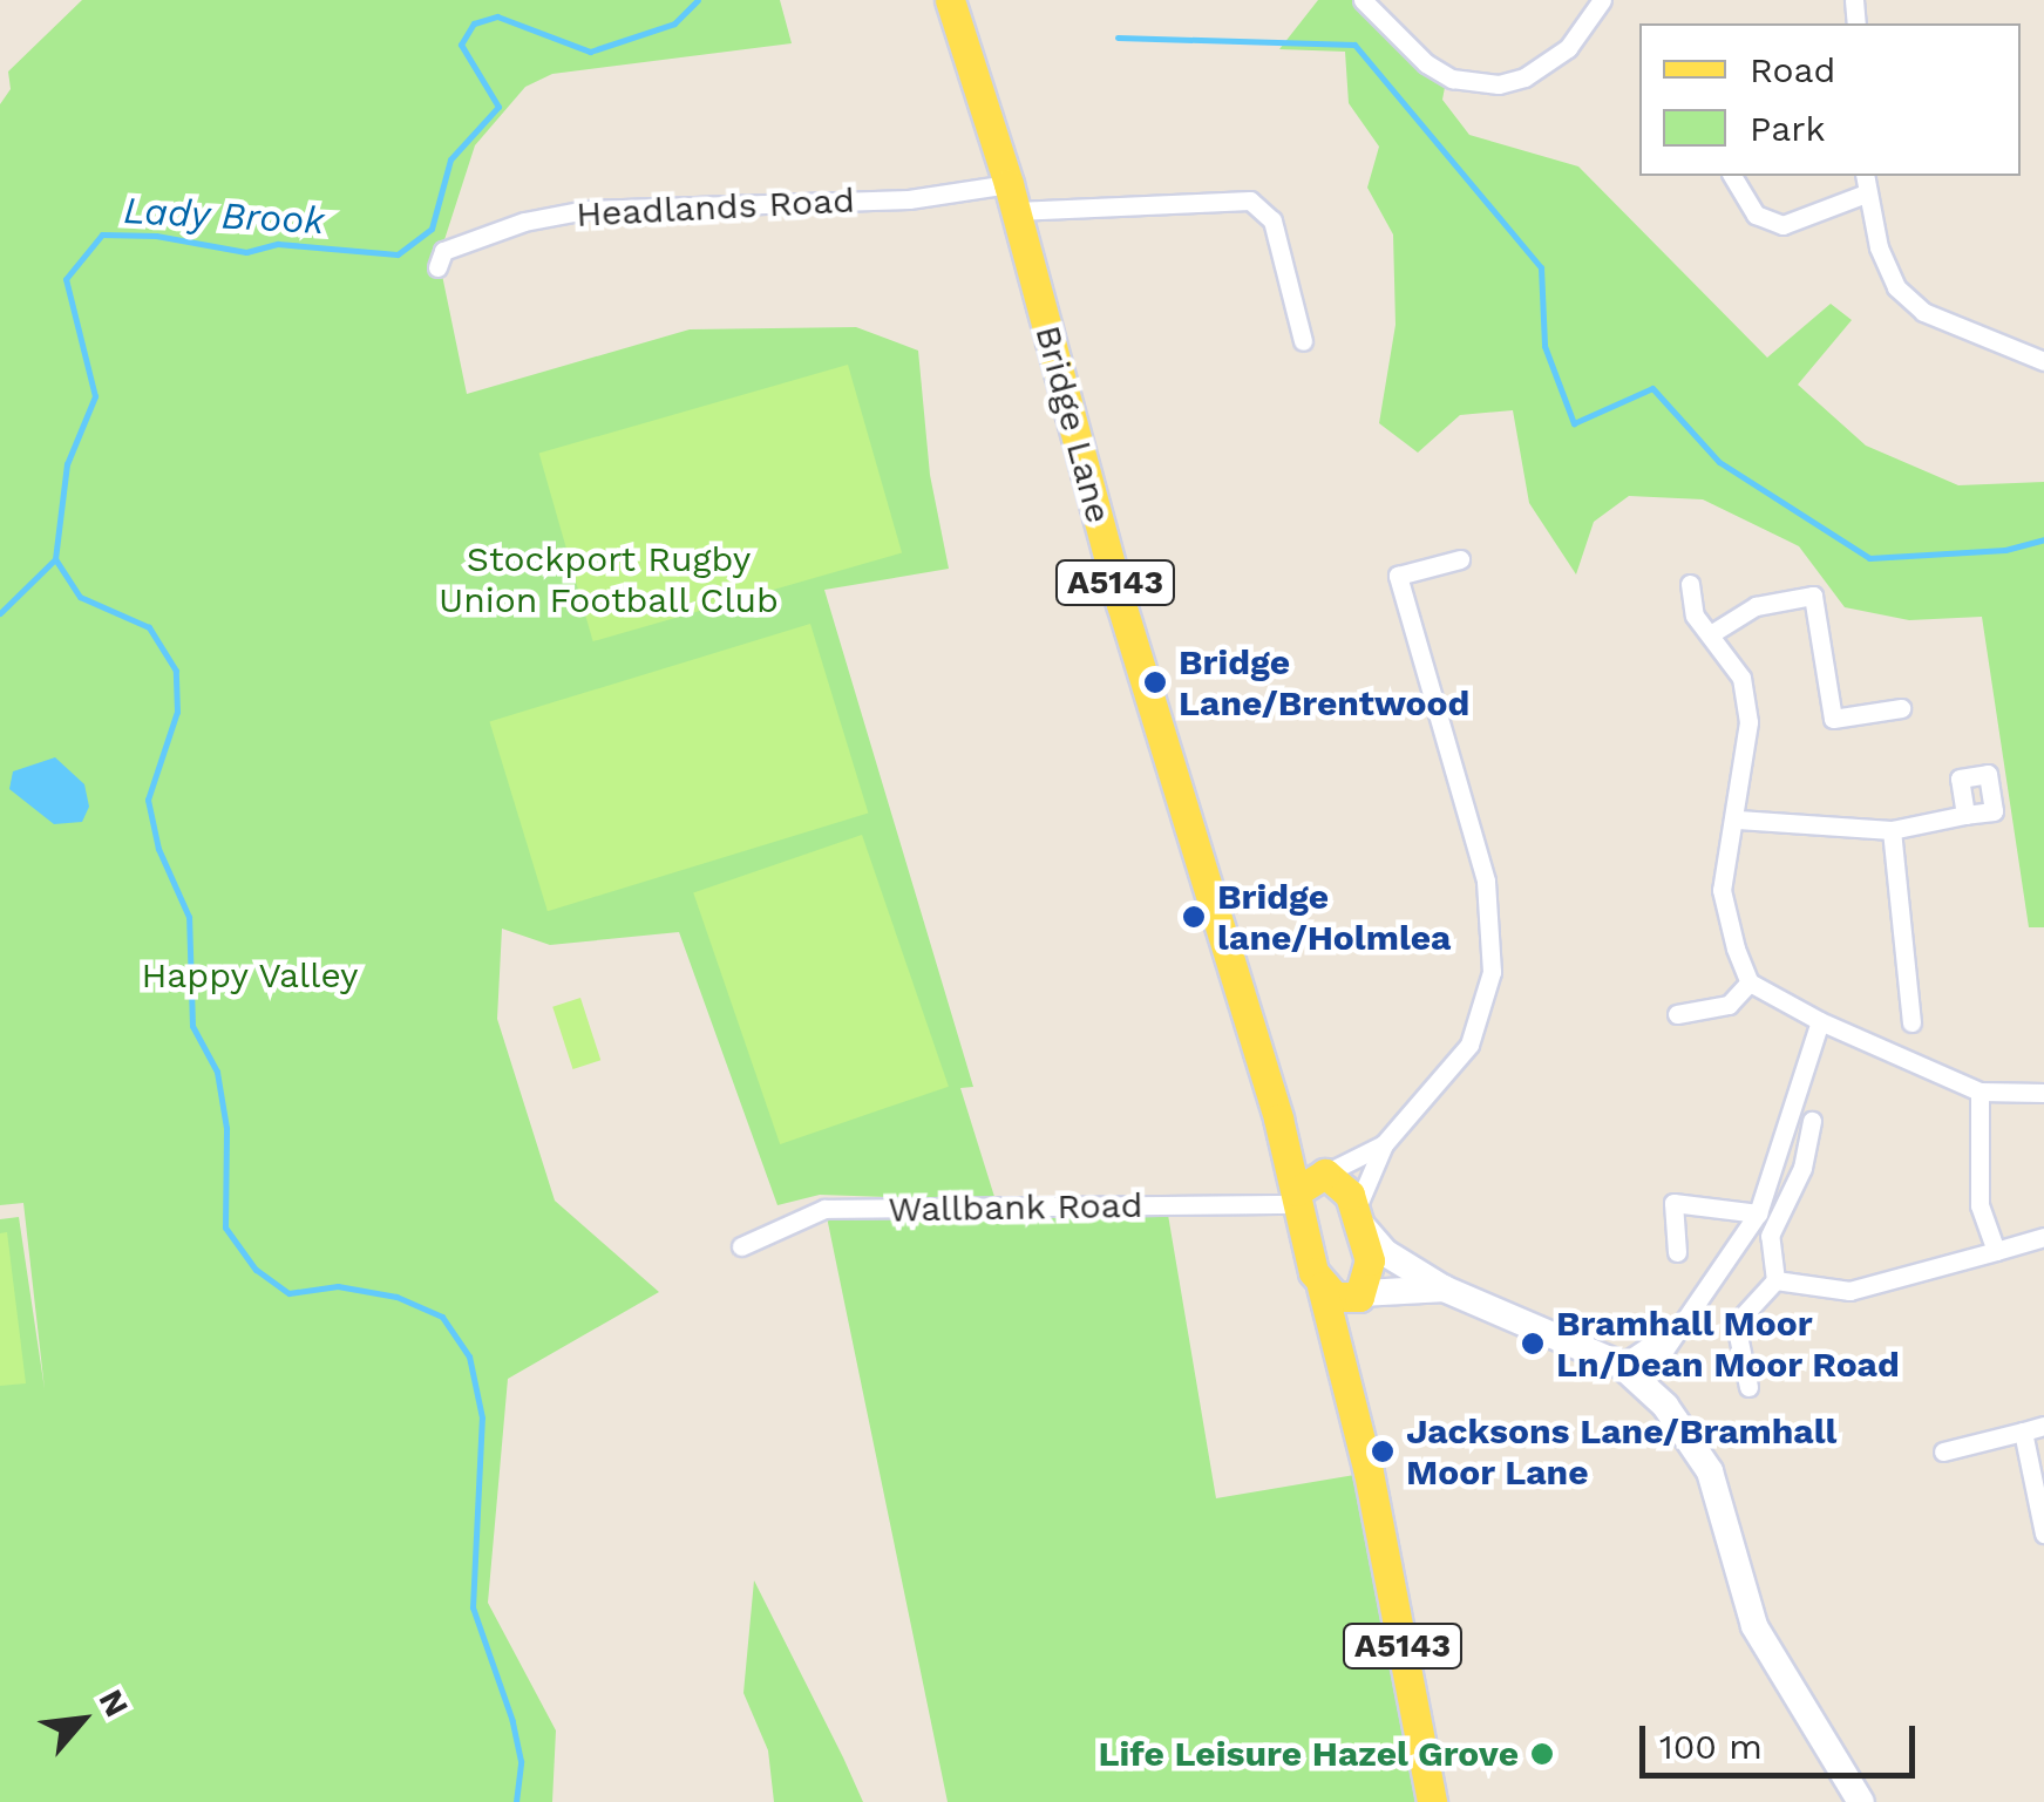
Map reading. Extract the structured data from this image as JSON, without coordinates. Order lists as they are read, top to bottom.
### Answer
{
  "streets": {
    "main road": ["Bridge Lane", "A5143"],
    "street": ["Headlands Road", "Wallbank Road"]
  },
  "crossings": [
    ["Headlands Road", "Bridge Lane"],
    ["Bridge Lane", "A5143"],
    ["Bridge Lane", "Wallbank Road"]
  ],
  "water": ["Lady Brook"],
  "parks": ["Stockport Rugby Union Football Club", "Happy Valley"],
  "places": [
    "Bridge Lane/Brentwood",
    "Bridge lane/Holmlea",
    "Bramhall Moor Ln/Dean Moor Road",
    "Jacksons Lane/Bramhall Moor Lane",
    "Life Leisure Hazel Grove"
  ],
  "legend": ["Road", "Park"],
  "scale_bar": "100 m",
  "north": "top right"
}
